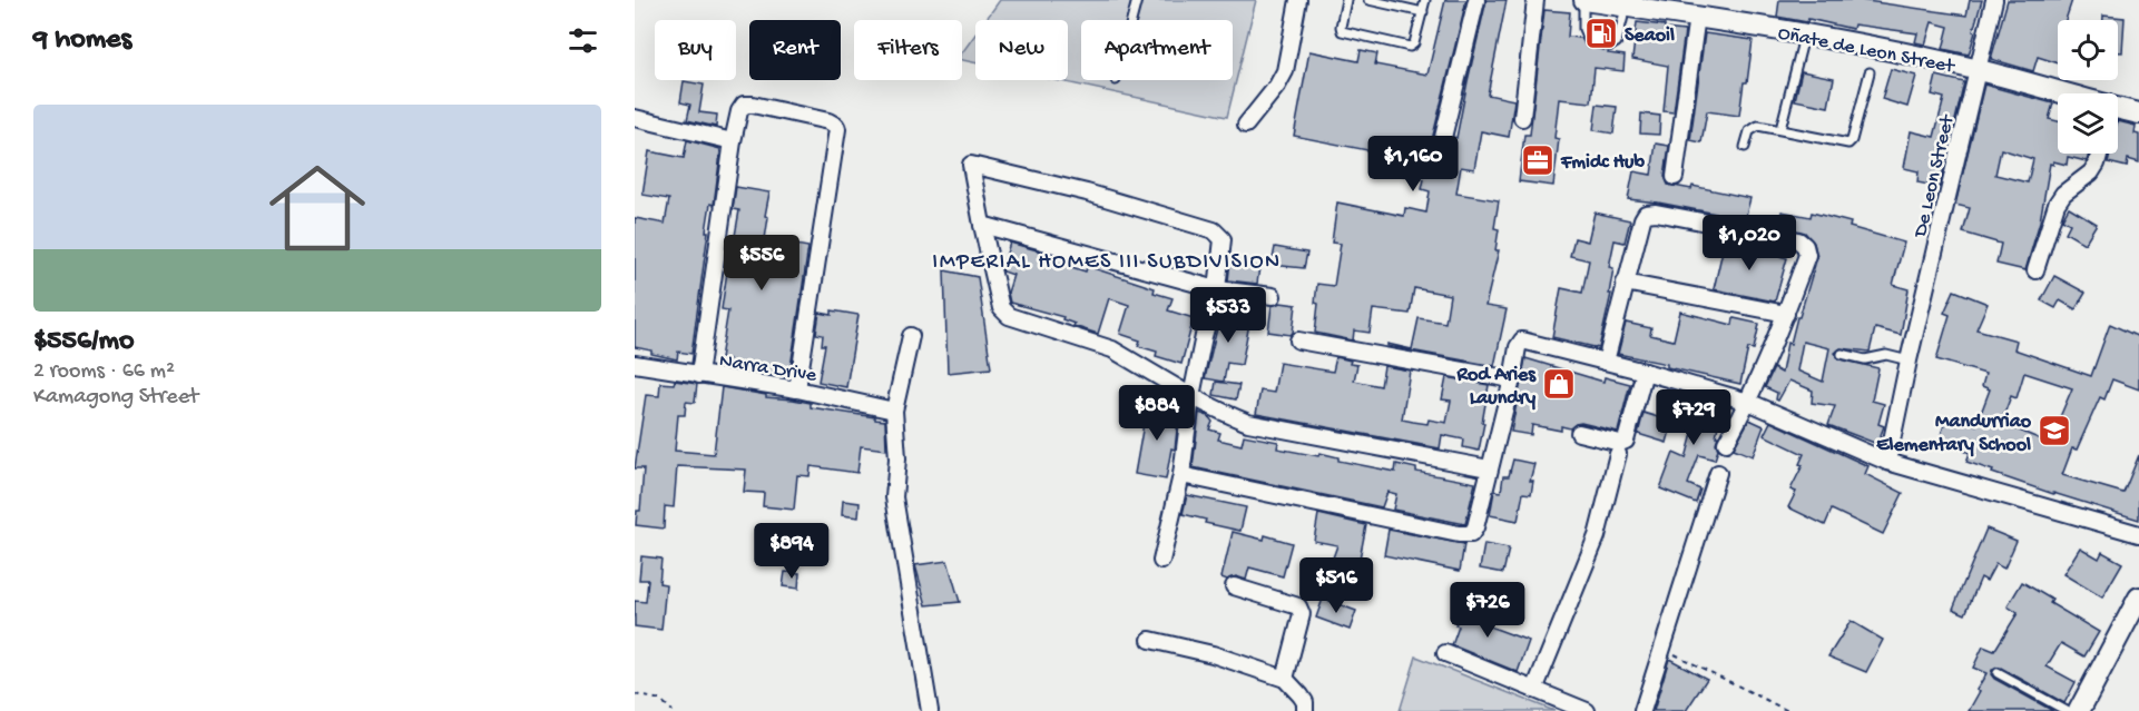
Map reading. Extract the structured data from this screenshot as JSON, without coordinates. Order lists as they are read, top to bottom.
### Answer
{
  "streets": {
    "main road": ["Oñate de Leon Street"],
    "street": ["De Leon Street", "Narra Drive"]
  },
  "crossings": [
    ["Oñate de Leon Street", "De Leon Street"]
  ],
  "districts": ["IMPERIAL HOMES III SUBDIVISION"],
  "places": {
    "fuel station": ["Seaoil"],
    "office": ["Fmidc Hub"],
    "shop": ["Rod Aries Laundry"],
    "school or university": ["Mandurriao Elementary School"]
  },
  "page": {
    "heading": "9 homes",
    "chip": [
      "Buy",
      "Rent",
      "Filters",
      "New",
      "Apartment"
    ],
    "list": [
      {
        "name": "$556/mo",
        "note": "2 rooms · 66 m² · Kamagong Street"
      }
    ],
    "price": [
      "$1,160",
      "$1,020",
      "$556",
      "$533",
      "$884",
      "$729",
      "$894",
      "$516",
      "$726"
    ]
  }
}
